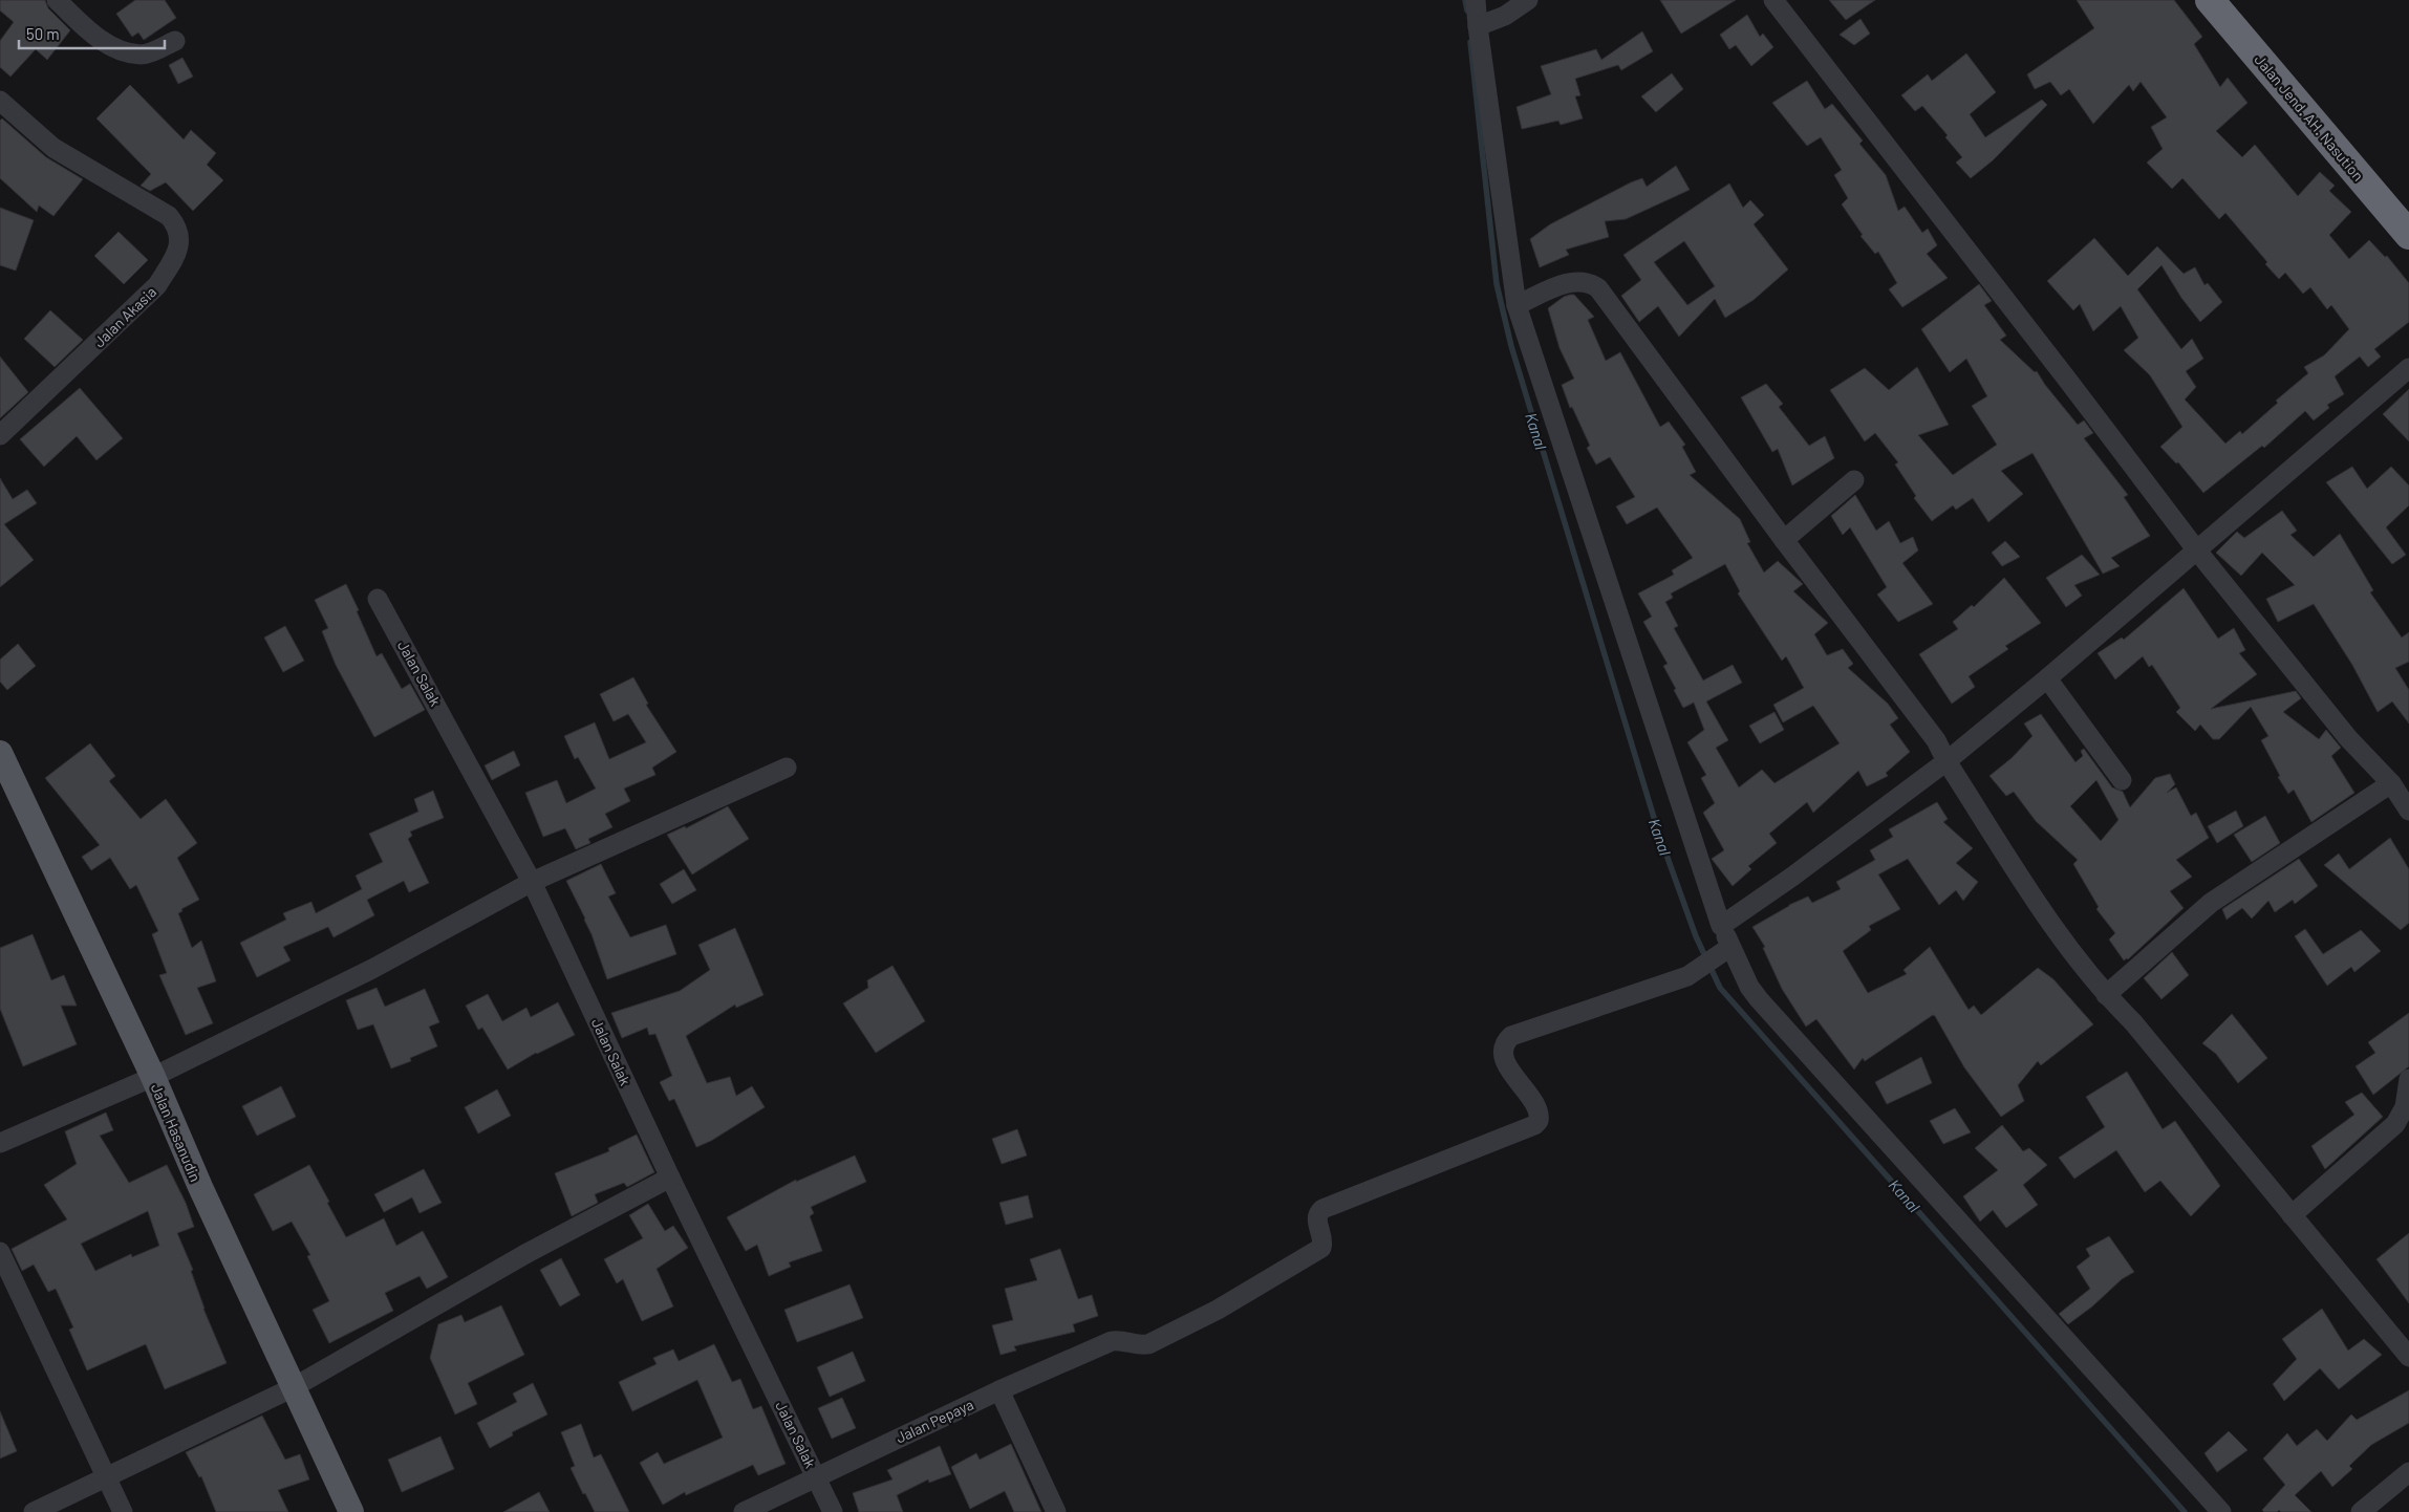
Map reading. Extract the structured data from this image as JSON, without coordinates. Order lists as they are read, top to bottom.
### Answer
{
  "streets": {
    "highway": ["Jalan Jend. AH. Nasution"],
    "main road": ["Jalan Hasanudin"],
    "street": ["Jalan Akasia", "Jalan Salak", "Jalan Pepaya"]
  },
  "crossings": [
    ["Jalan Salak", "Jalan Pepaya"]
  ],
  "water": ["Kanal"],
  "scale_bar": "50 m"
}
